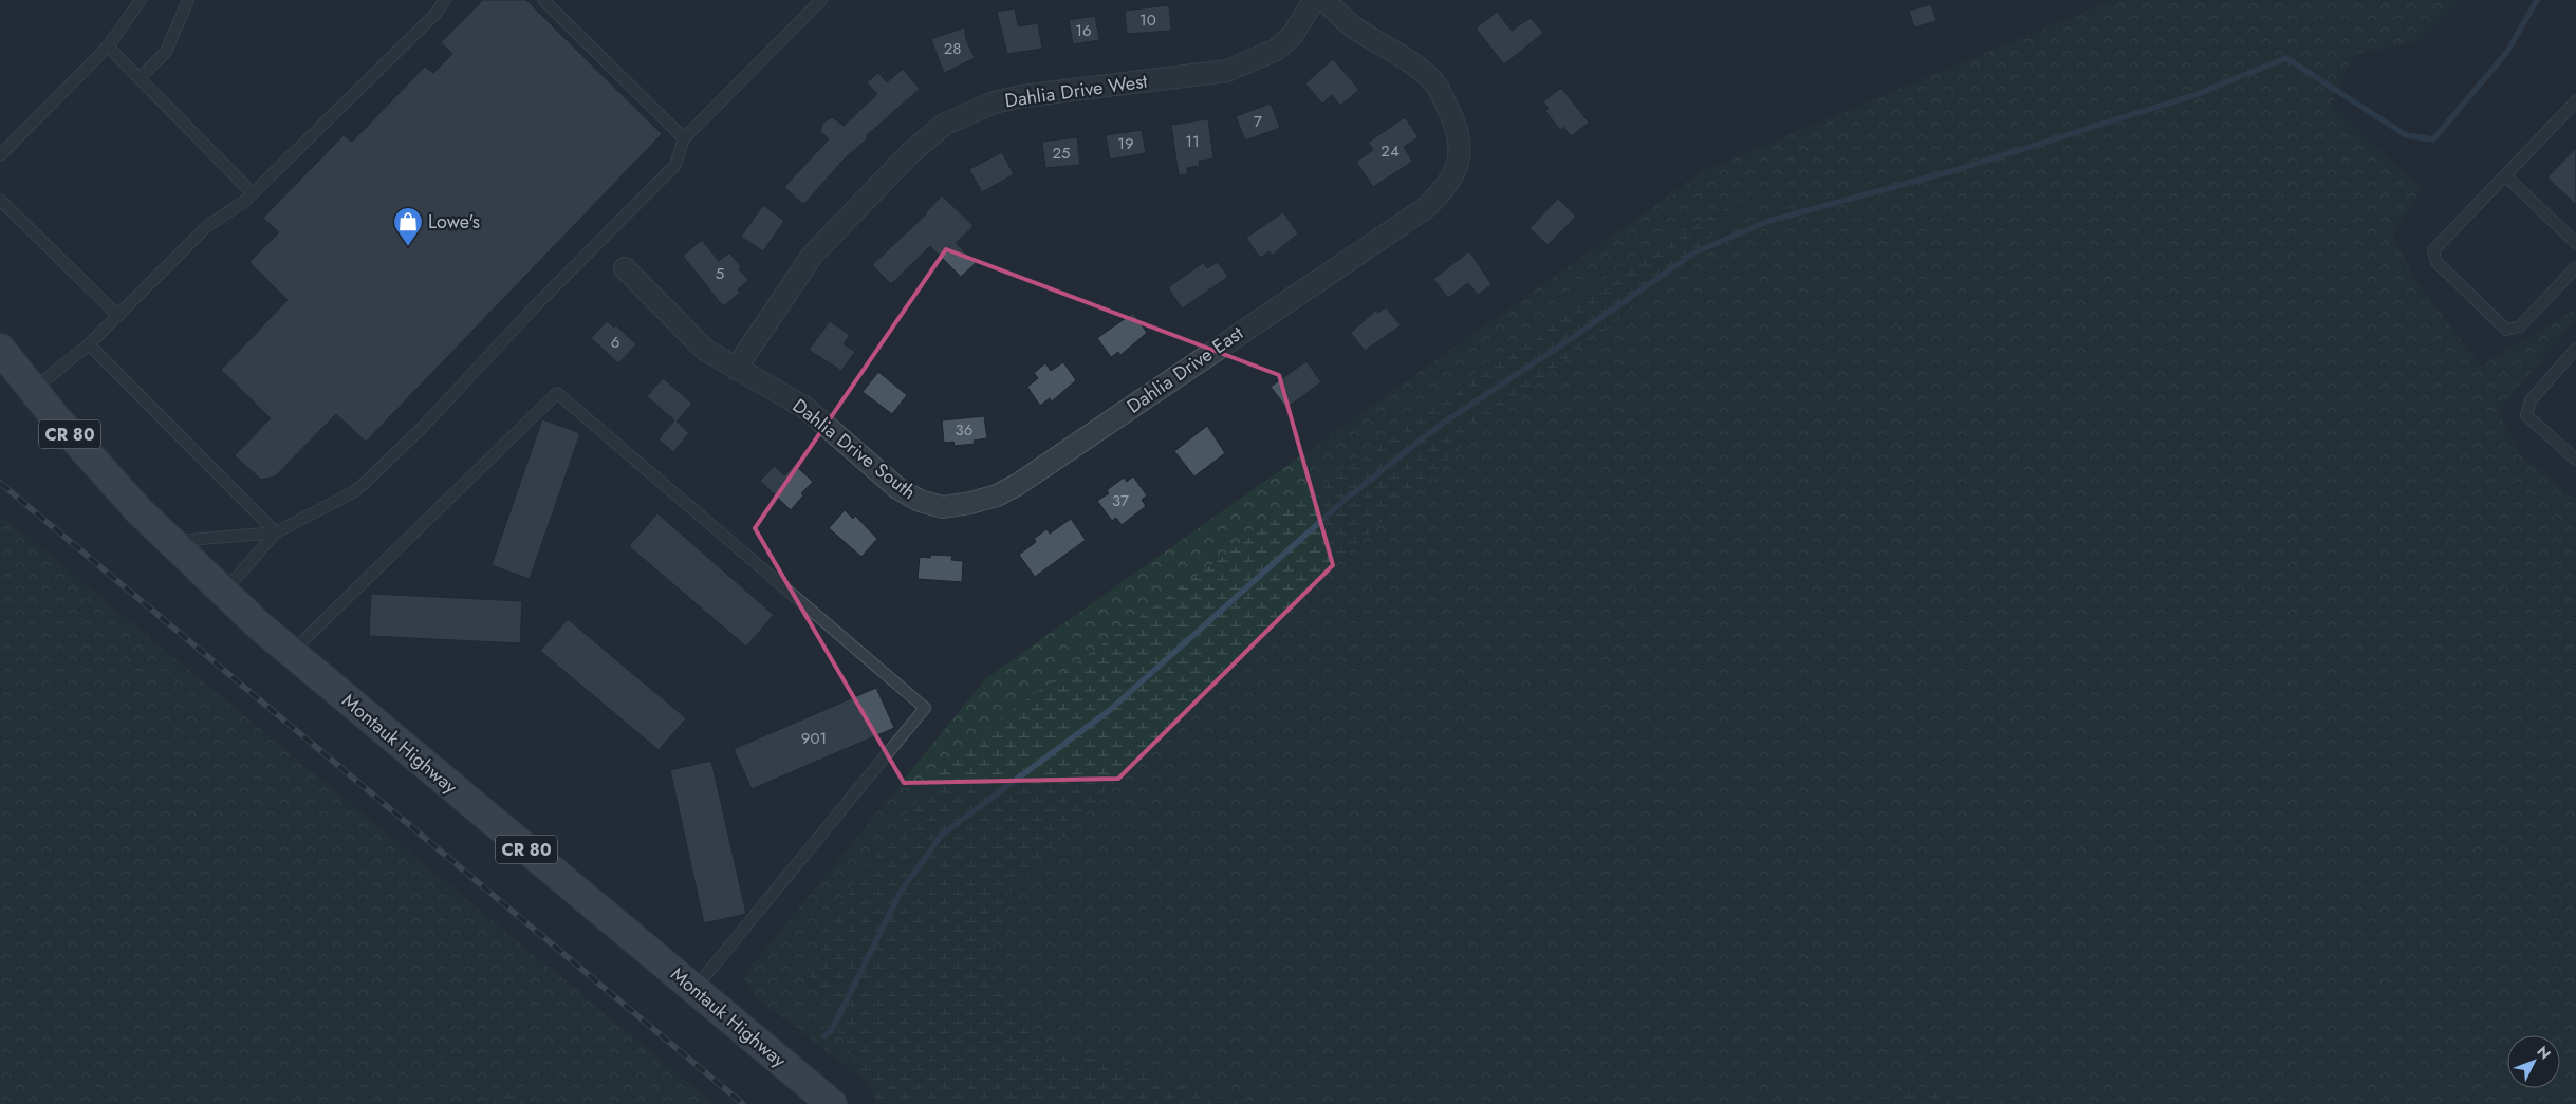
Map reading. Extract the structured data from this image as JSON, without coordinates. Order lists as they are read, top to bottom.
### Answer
{
  "streets": {
    "main road": ["CR 80", "Montauk Highway"],
    "street": ["Dahlia Drive West", "Dahlia Drive East", "Dahlia Drive South"]
  },
  "crossings": [
    ["Dahlia Drive West", "Dahlia Drive South"],
    ["Dahlia Drive East", "Dahlia Drive South"]
  ],
  "places": {
    "shop": ["Lowe's"]
  },
  "house_numbers": [
    "10",
    "16",
    "28",
    "7",
    "11",
    "19",
    "24",
    "25",
    "5",
    "6",
    "36",
    "37",
    "901"
  ],
  "north": "top right"
}
